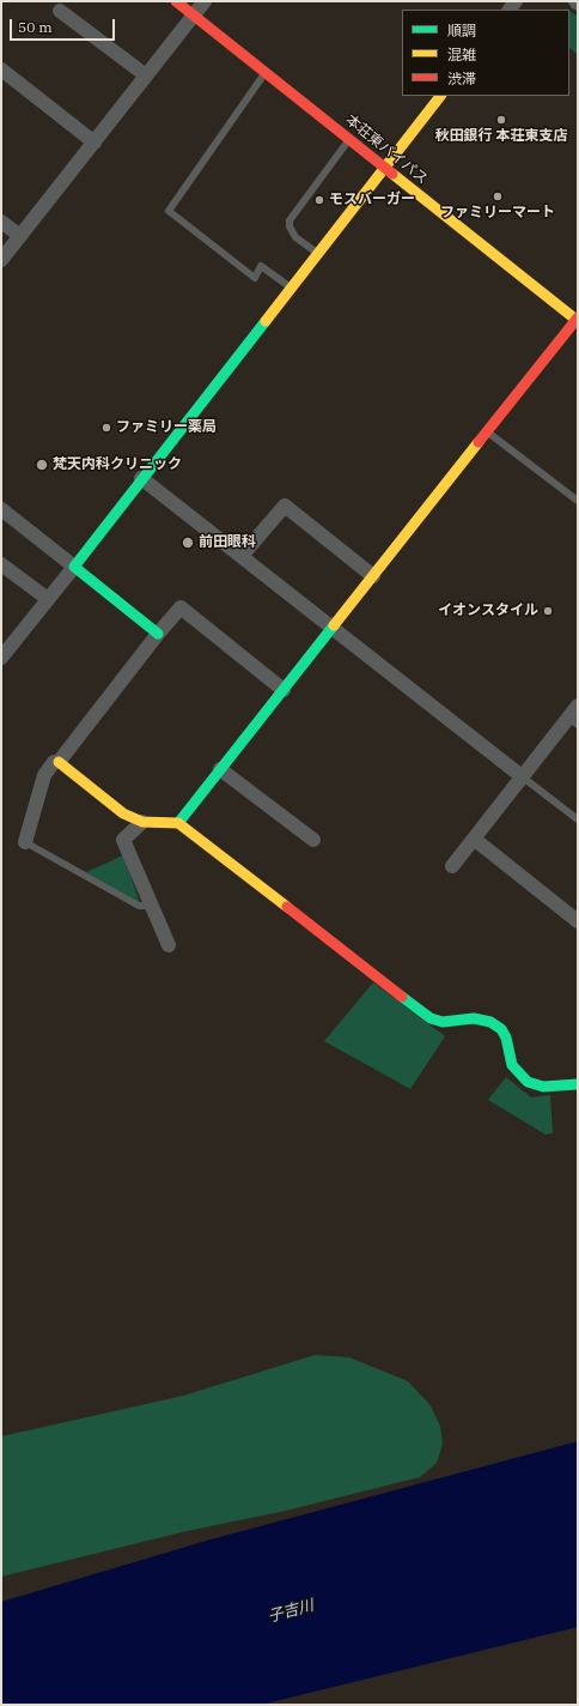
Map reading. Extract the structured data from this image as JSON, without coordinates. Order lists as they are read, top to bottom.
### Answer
{
  "streets": {
    "main road": ["本荘東バイパス"]
  },
  "water": ["子吉川"],
  "places": [
    "秋田銀行 本荘東支店",
    "ファミリーマート",
    "モスバーガー",
    "ファミリー薬局",
    "梵天内科クリニック",
    "前田眼科",
    "イオンスタイル"
  ],
  "legend": ["順調", "混雑", "渋滞"],
  "scale_bar": "50 m"
}
